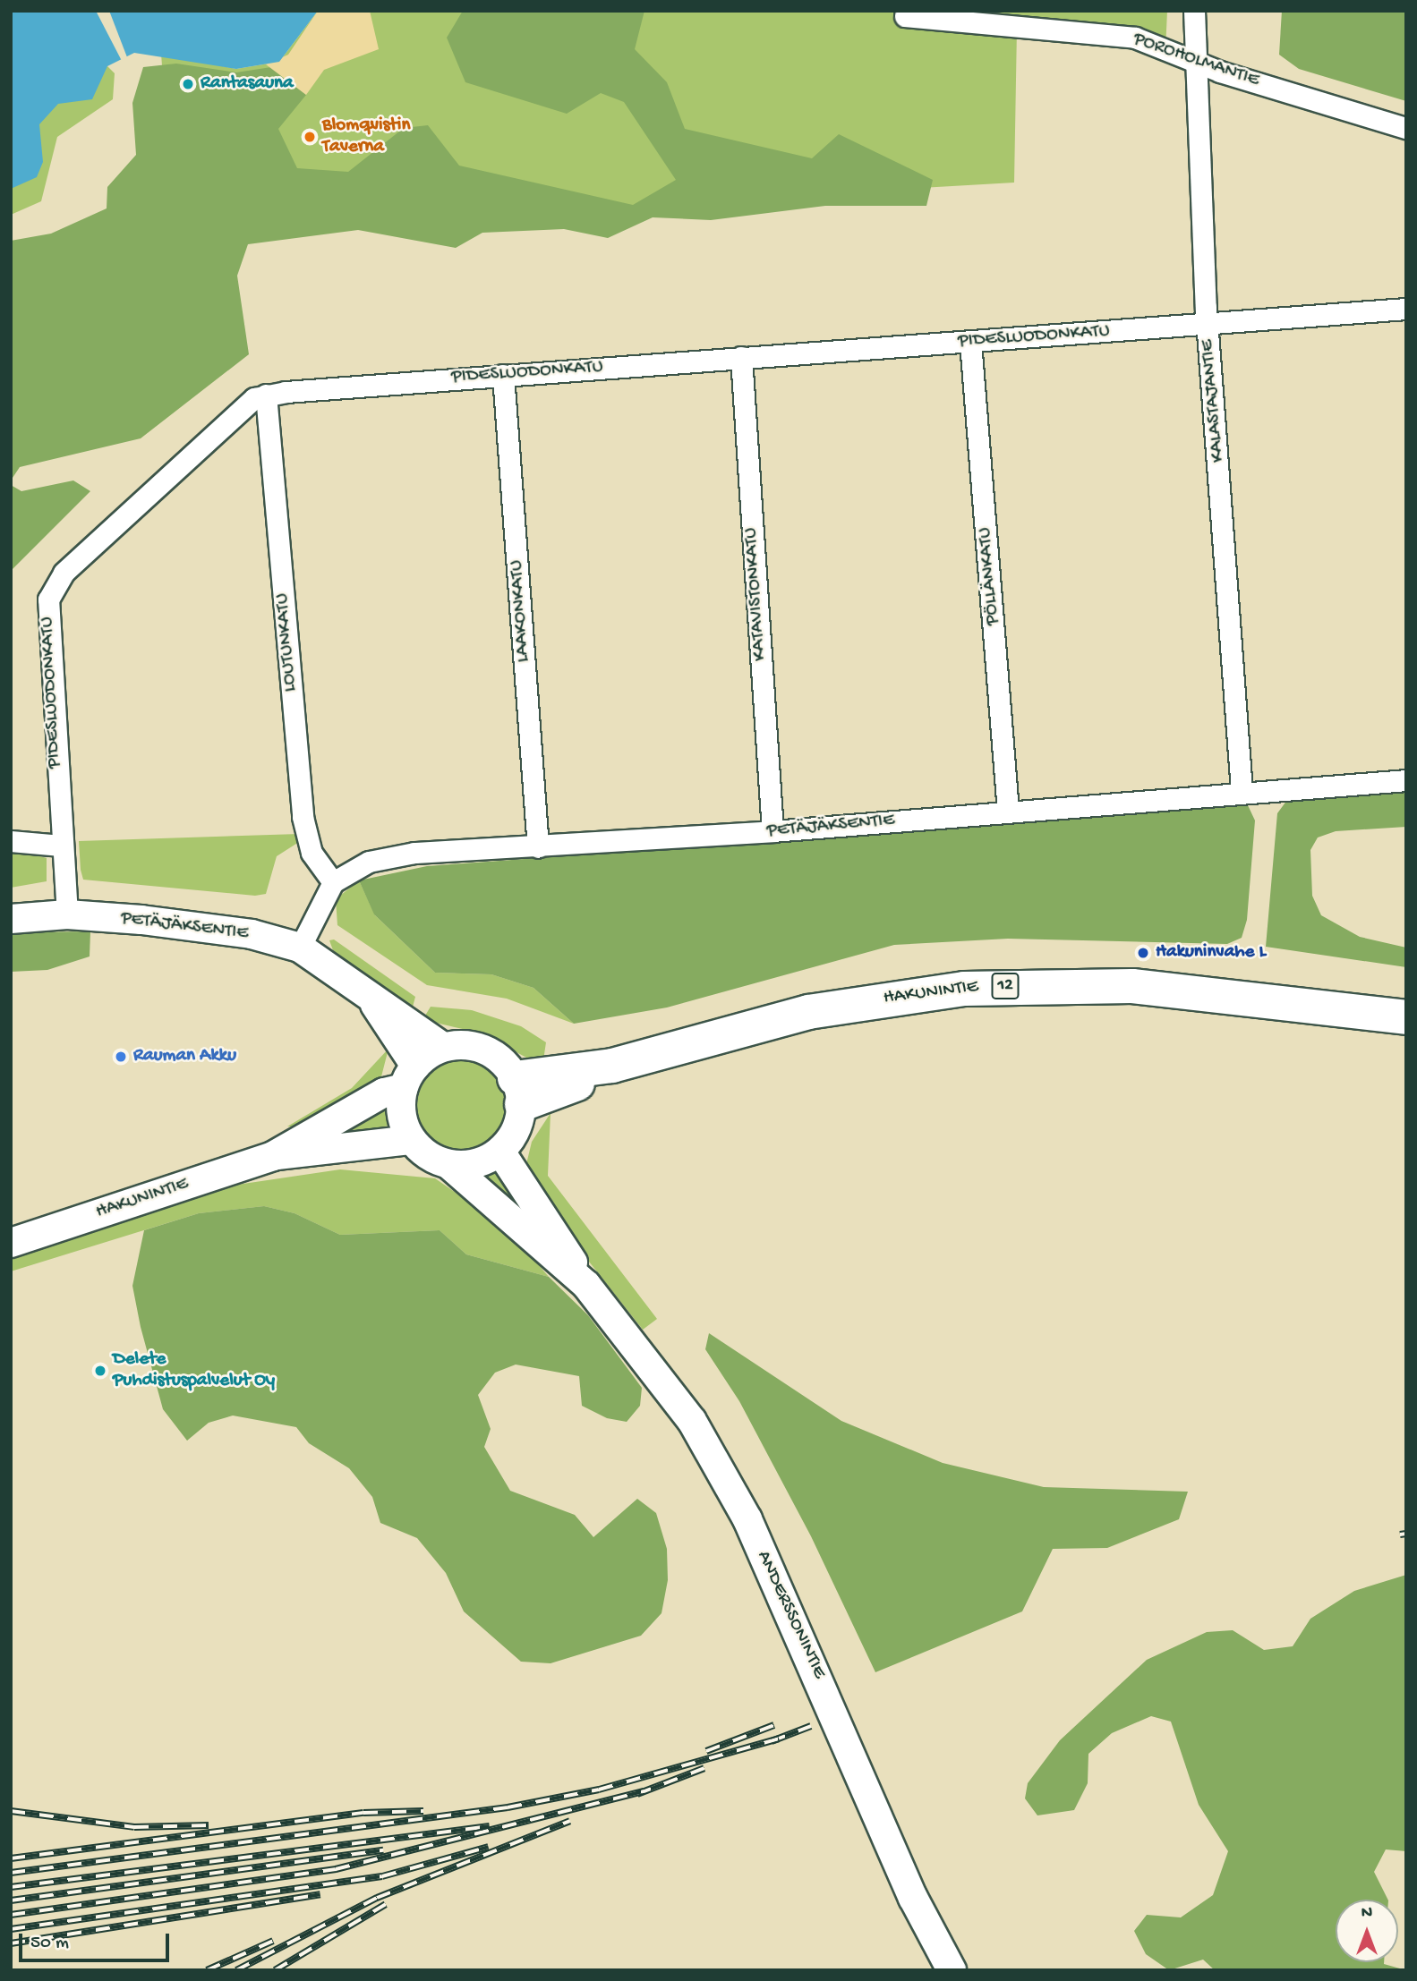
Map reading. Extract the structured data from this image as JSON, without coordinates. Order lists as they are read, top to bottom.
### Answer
{
  "streets": {
    "highway": ["12", "HAKUNINTIE"],
    "main road": ["PETÄJÄKSENTIE", "ANDERSSONINTIE"],
    "street": [
      "POROHOLMANTIE",
      "PIDESLUODONKATU",
      "KALASTAJANTIE",
      "PÖLLÄNKATU",
      "KATAVISTONKATU",
      "LAAKONKATU",
      "LOUTUNKATU"
    ]
  },
  "crossings": [
    ["POROHOLMANTIE", "KALASTAJANTIE"],
    ["PIDESLUODONKATU", "KALASTAJANTIE"],
    ["PIDESLUODONKATU", "PÖLLÄNKATU"],
    ["PIDESLUODONKATU", "KATAVISTONKATU"],
    ["PIDESLUODONKATU", "LAAKONKATU"],
    ["PIDESLUODONKATU", "LOUTUNKATU"],
    ["PIDESLUODONKATU", "PETÄJÄKSENTIE"],
    ["KALASTAJANTIE", "PETÄJÄKSENTIE"],
    ["PÖLLÄNKATU", "PETÄJÄKSENTIE"],
    ["KATAVISTONKATU", "PETÄJÄKSENTIE"],
    ["LAAKONKATU", "PETÄJÄKSENTIE"],
    ["LOUTUNKATU", "PETÄJÄKSENTIE"],
    ["PETÄJÄKSENTIE", "HAKUNINTIE"],
    ["PETÄJÄKSENTIE", "ANDERSSONINTIE"],
    ["HAKUNINTIE", "ANDERSSONINTIE"]
  ],
  "places": [
    "Rantasauna",
    "Blomqvistin Taverna",
    "Hakuninvahe L",
    "Rauman Akku",
    "Delete Puhdistuspalvelut Oy"
  ],
  "scale_bar": "50 m",
  "north": "top"
}
